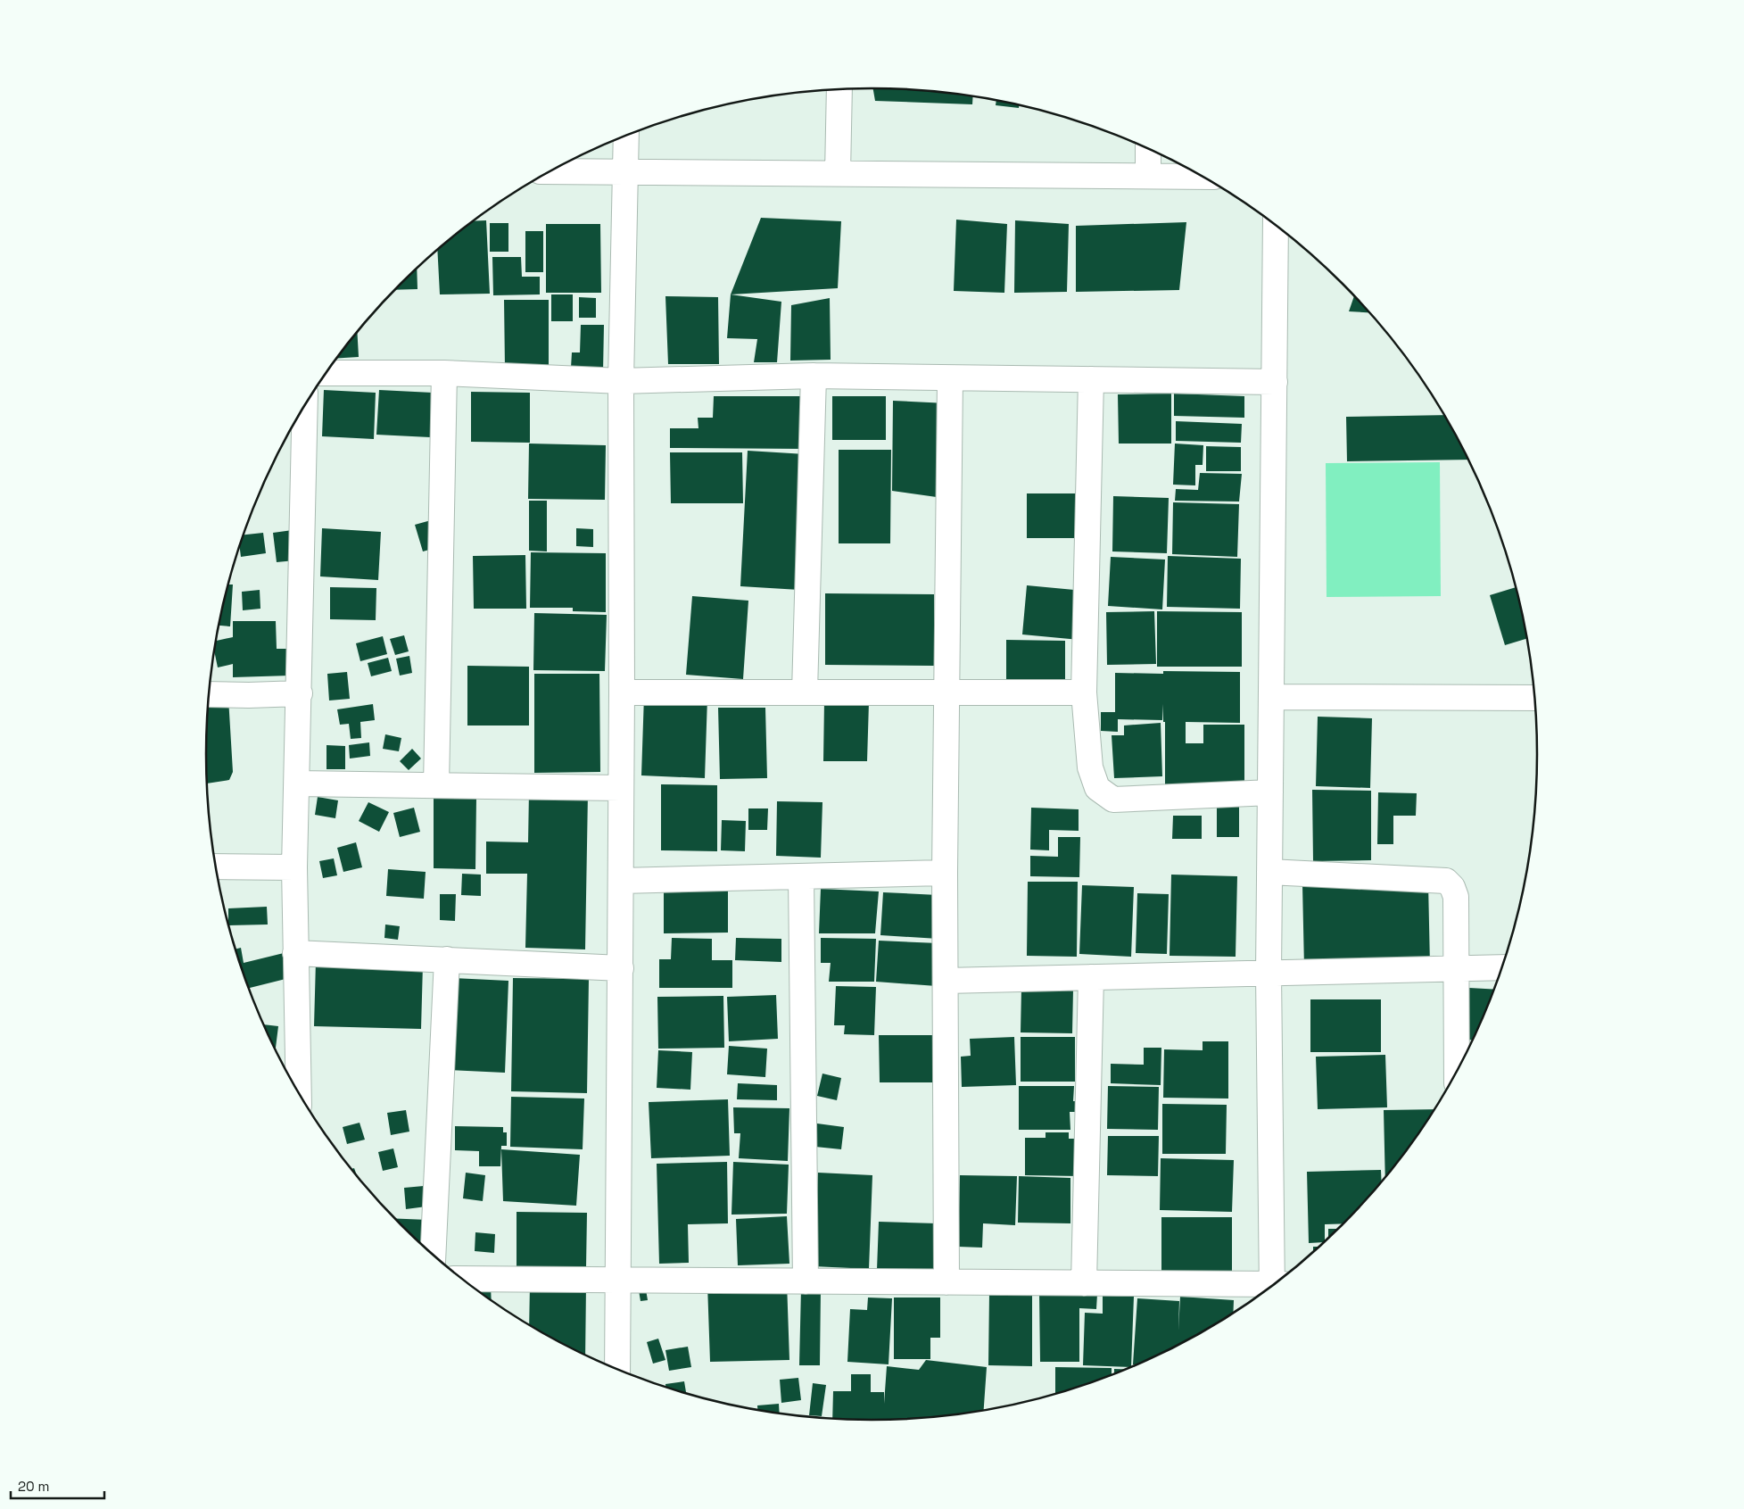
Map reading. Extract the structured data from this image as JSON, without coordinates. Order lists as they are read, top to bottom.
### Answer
{
  "scale_bar": "20 m"
}
